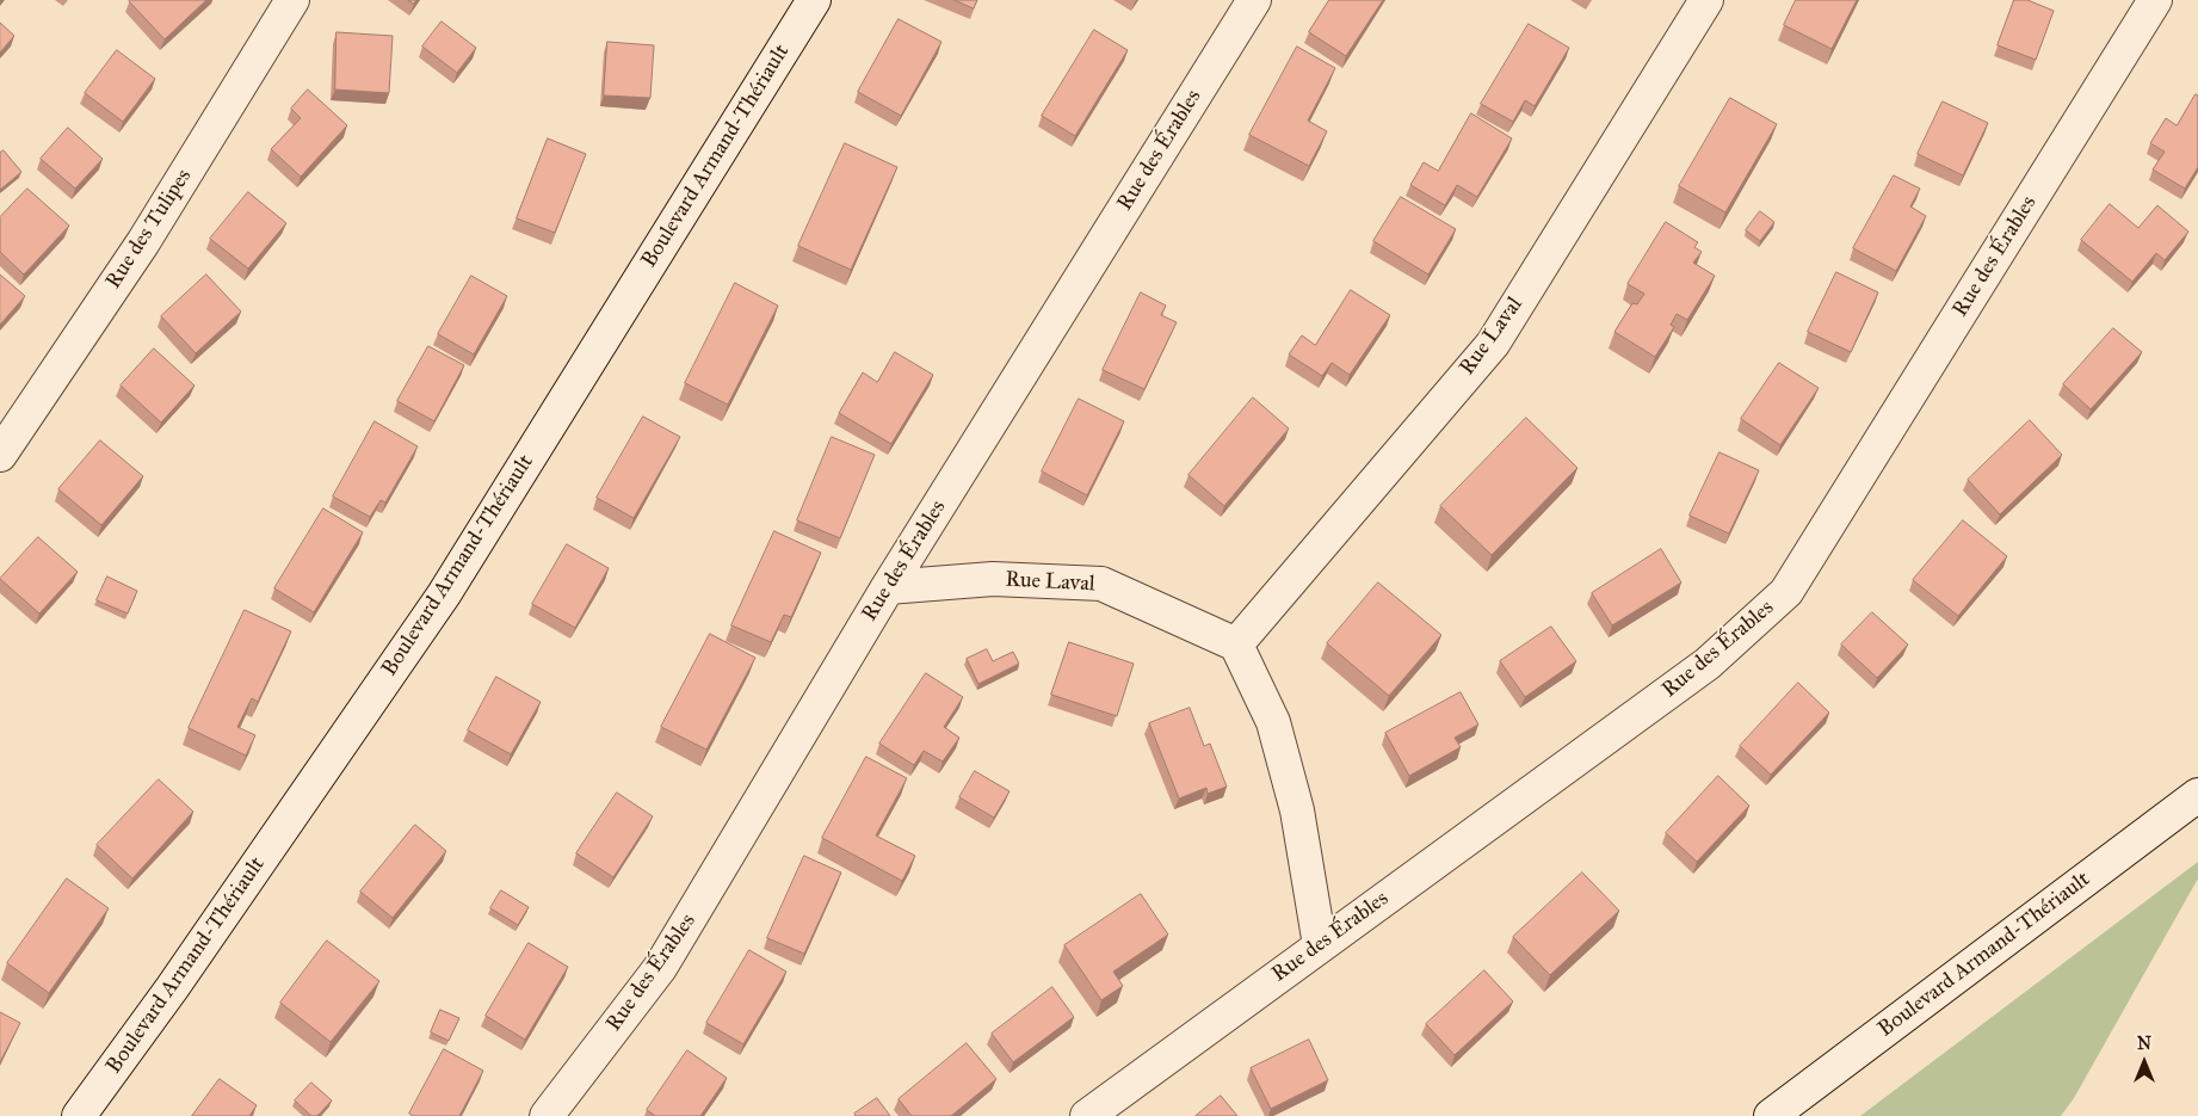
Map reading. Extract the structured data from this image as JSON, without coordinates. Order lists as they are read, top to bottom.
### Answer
{
  "streets": {
    "street": [
      "Rue des Érables",
      "Boulevard Armand-Thériault",
      "Rue des Tulipes",
      "Rue Laval"
    ]
  },
  "crossings": [
    ["Rue des Érables", "Rue Laval"]
  ],
  "north": "top"
}
